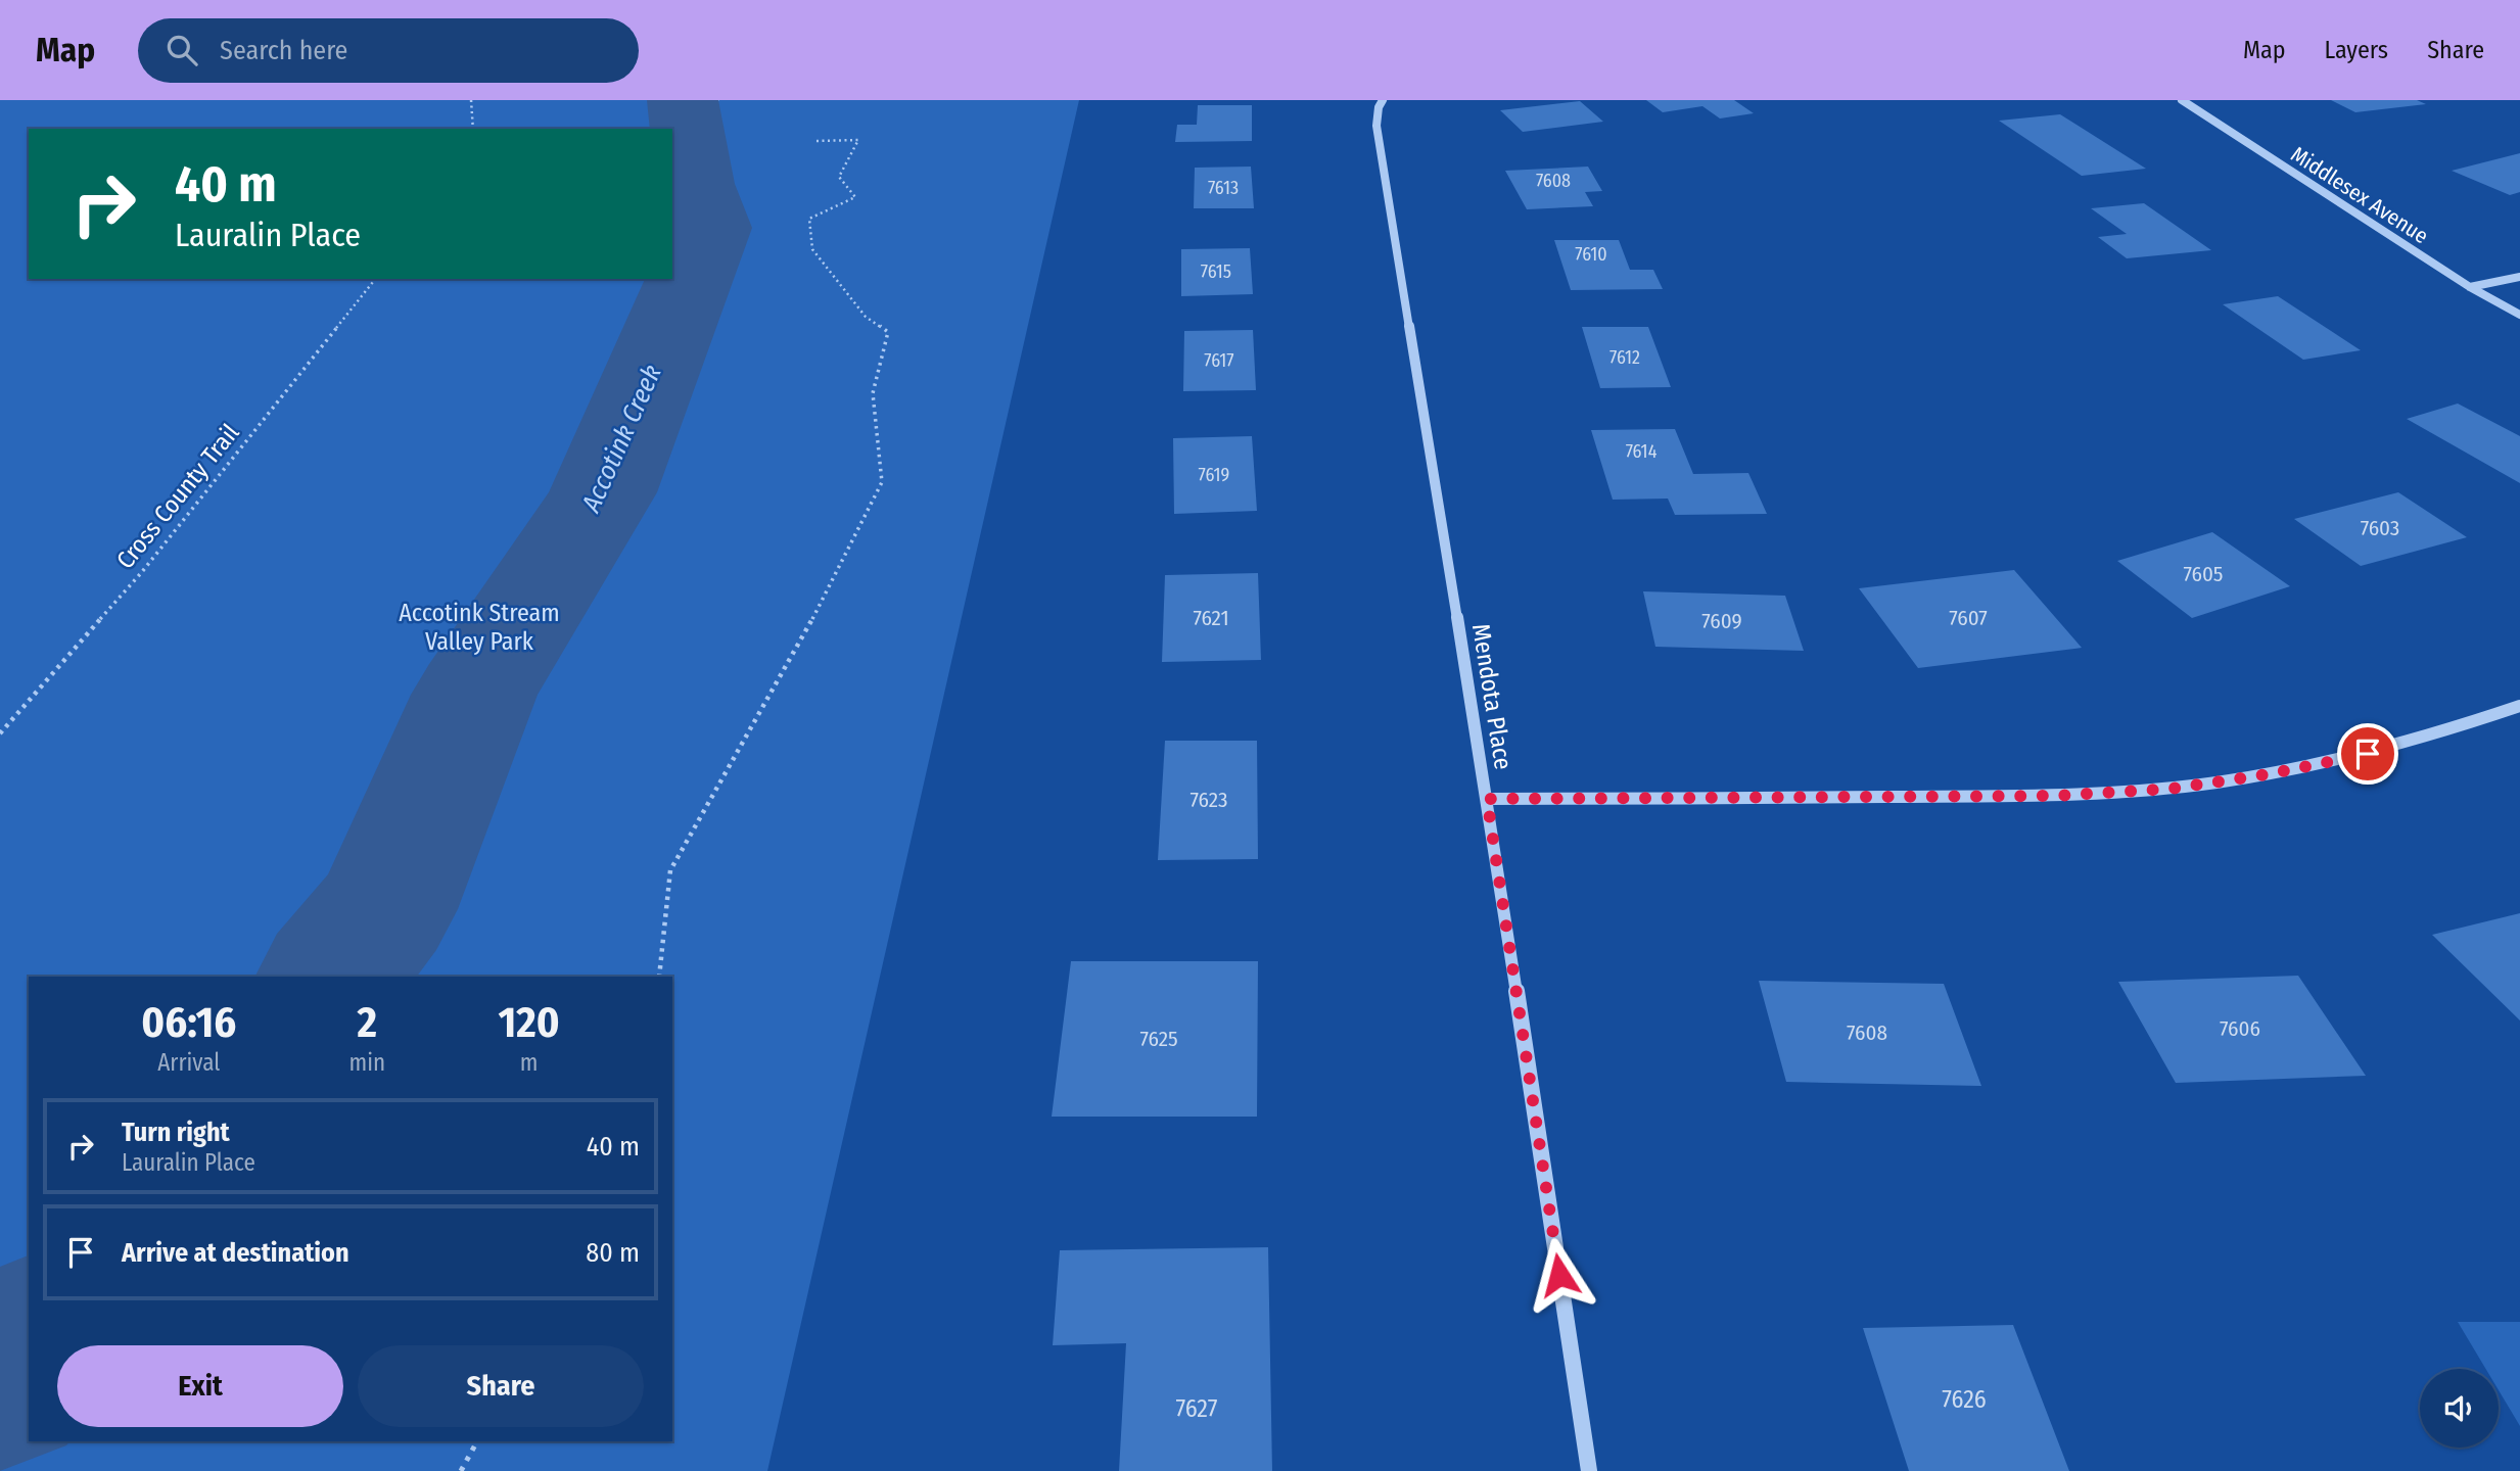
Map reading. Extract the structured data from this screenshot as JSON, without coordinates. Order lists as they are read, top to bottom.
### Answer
{
  "streets": {
    "street": ["Middlesex Avenue", "Mendota Place"],
    "path": ["Cross County Trail"]
  },
  "water": ["Accotink Creek"],
  "parks": ["Accotink Stream Valley Park"],
  "house_numbers": [
    "7608",
    "7613",
    "7610",
    "7615",
    "7612",
    "7617",
    "7614",
    "7619",
    "7603",
    "7605",
    "7621",
    "7607",
    "7609",
    "7623",
    "7606",
    "7608",
    "7625",
    "7626",
    "7627"
  ],
  "page": {
    "header": "Map",
    "search": "Search here",
    "nav": ["Map", "Layers", "Share"],
    "turn": ["40 m", "Lauralin Place"],
    "eta": [
      "06:16",
      "Arrival",
      "2",
      "min",
      "120",
      "m"
    ],
    "list": [
      {
        "name": "Turn right",
        "note": "Lauralin Place",
        "value": "40 m"
      },
      {
        "name": "Arrive at destination",
        "value": "80 m"
      }
    ],
    "buttons": ["Exit", "Share"]
  }
}
